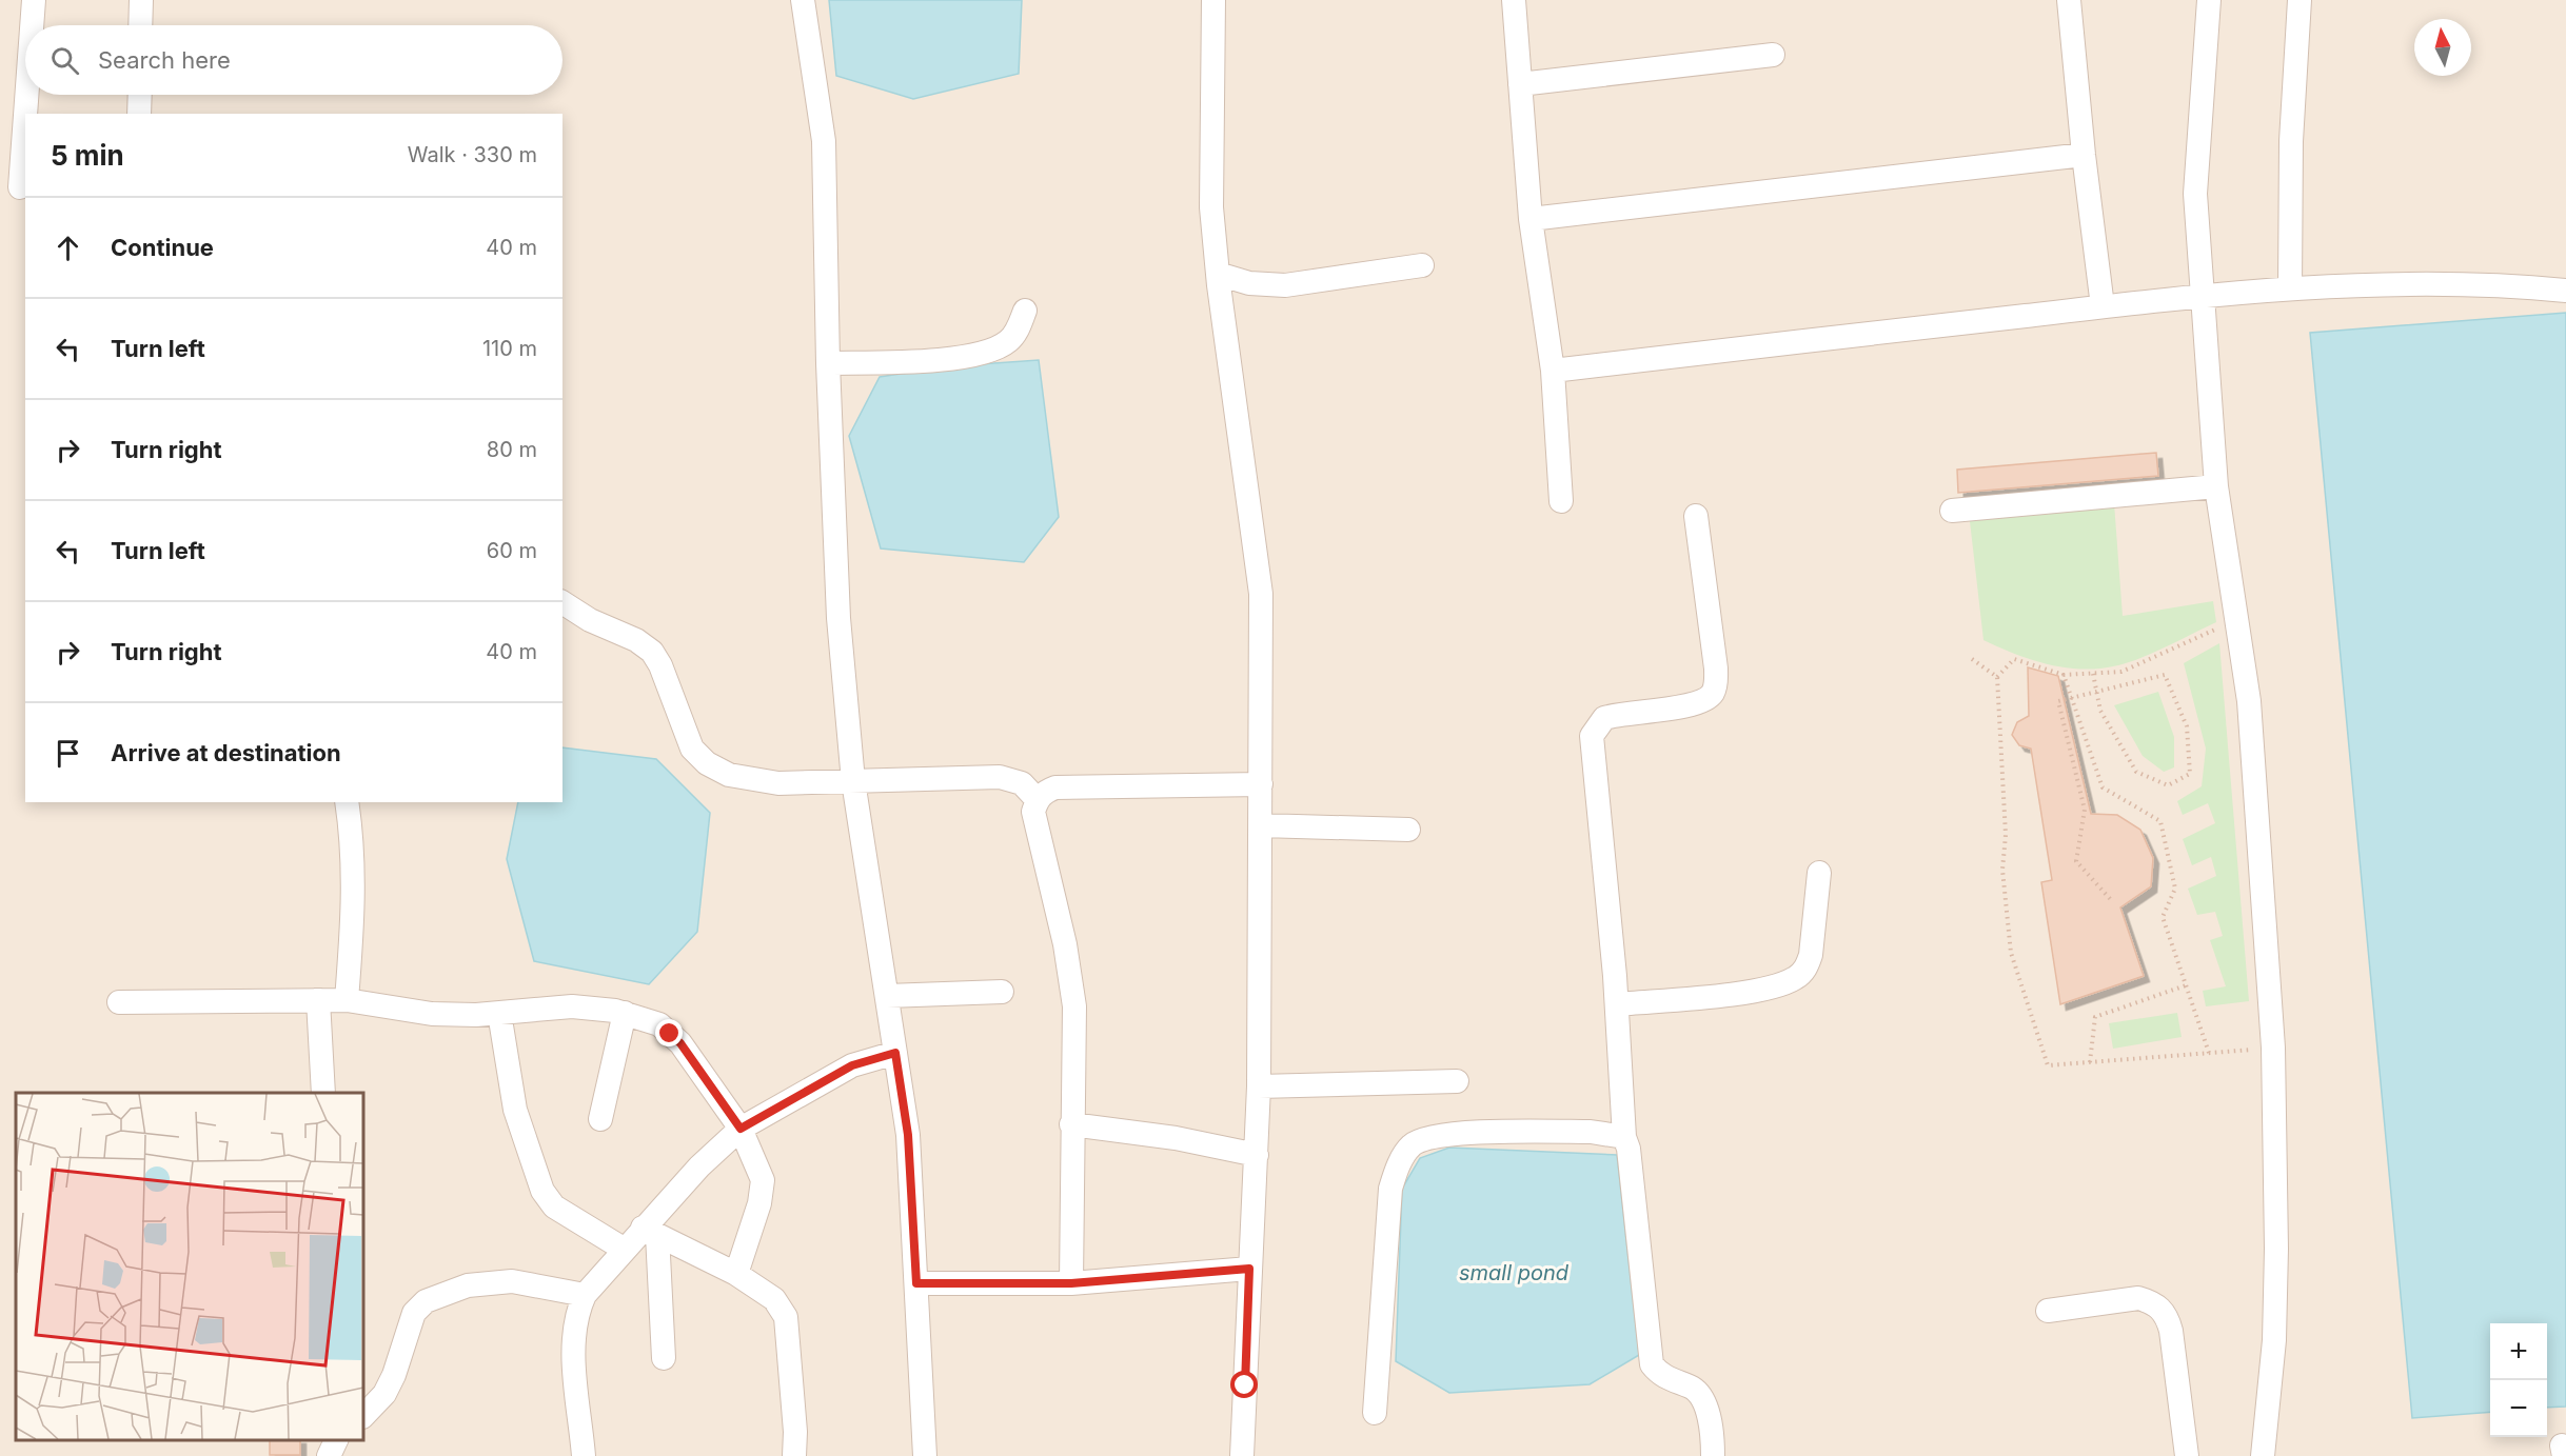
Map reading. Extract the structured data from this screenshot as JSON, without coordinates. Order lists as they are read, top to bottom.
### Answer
{
  "water": ["small pond"],
  "north": "top",
  "page": {
    "search": "Search here",
    "heading": ["5 min", "Walk · 330 m"],
    "list": [
      ["Continue", "40 m"],
      ["Turn left", "110 m"],
      ["Turn right", "80 m"],
      ["Turn left", "60 m"],
      ["Turn right", "40 m"],
      "Arrive at destination"
    ],
    "map_buttons": ["+", "−"]
  }
}
